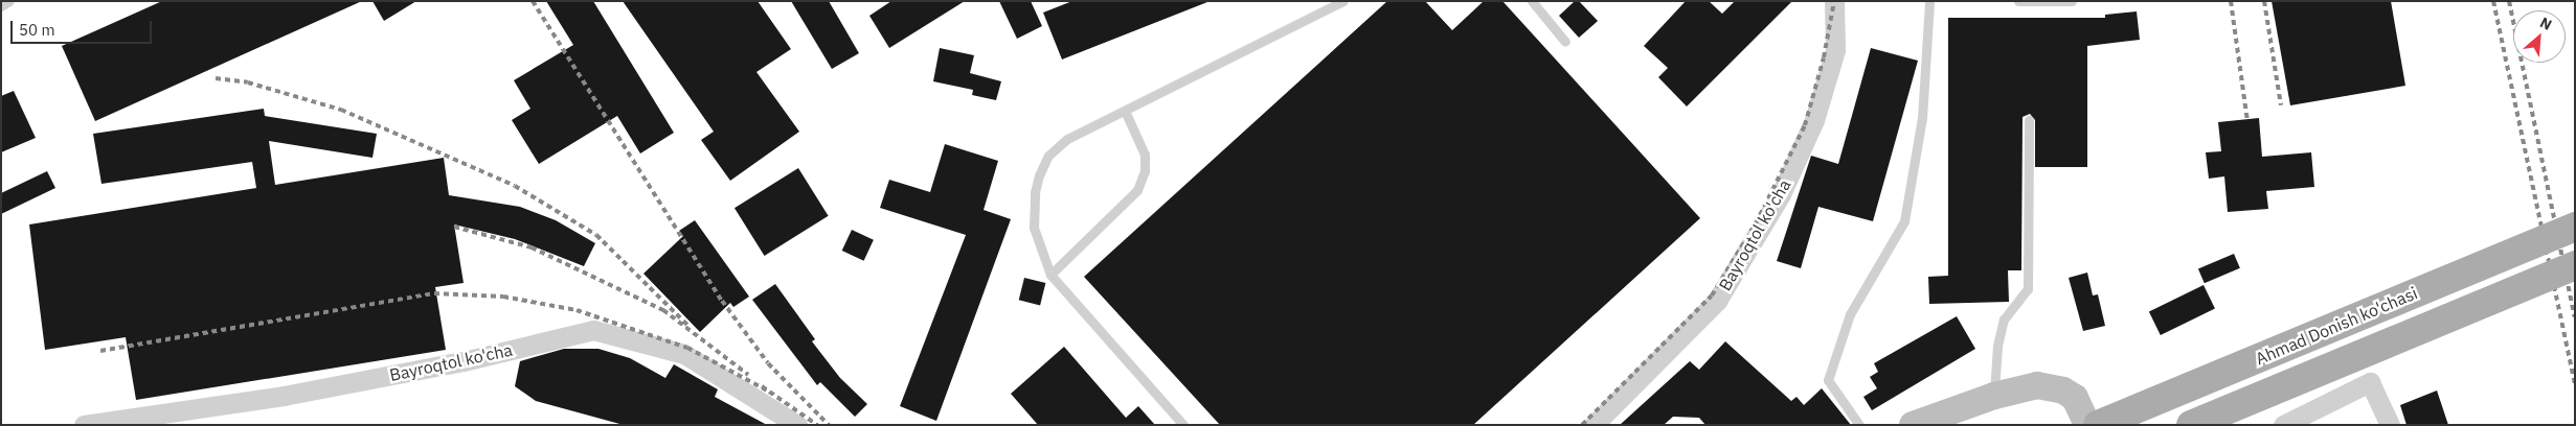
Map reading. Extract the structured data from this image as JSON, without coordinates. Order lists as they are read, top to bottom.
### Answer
{
  "streets": {
    "main road": ["Ahmad Donish ko'chasi"],
    "street": ["Bayroqtol ko'cha"]
  },
  "scale_bar": "50 m",
  "north": "top right"
}
